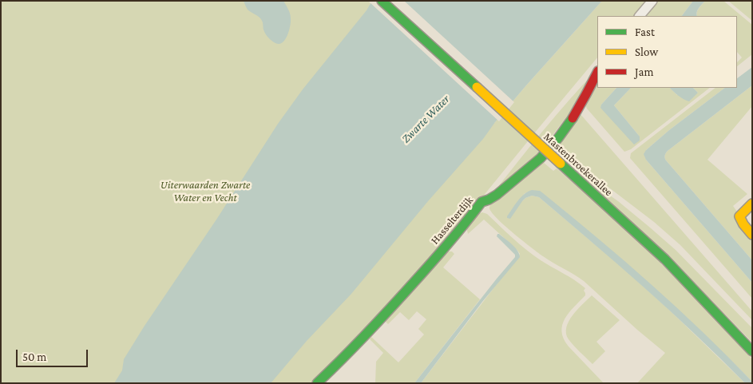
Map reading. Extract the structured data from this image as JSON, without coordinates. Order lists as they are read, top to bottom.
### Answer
{
  "streets": {
    "main road": ["Mastenbroekerallee", "Hasselterdijk"]
  },
  "water": ["Zwarte Water"],
  "parks": ["Uiterwaarden Zwarte Water en Vecht"],
  "legend": ["Fast", "Slow", "Jam"],
  "scale_bar": "50 m"
}
